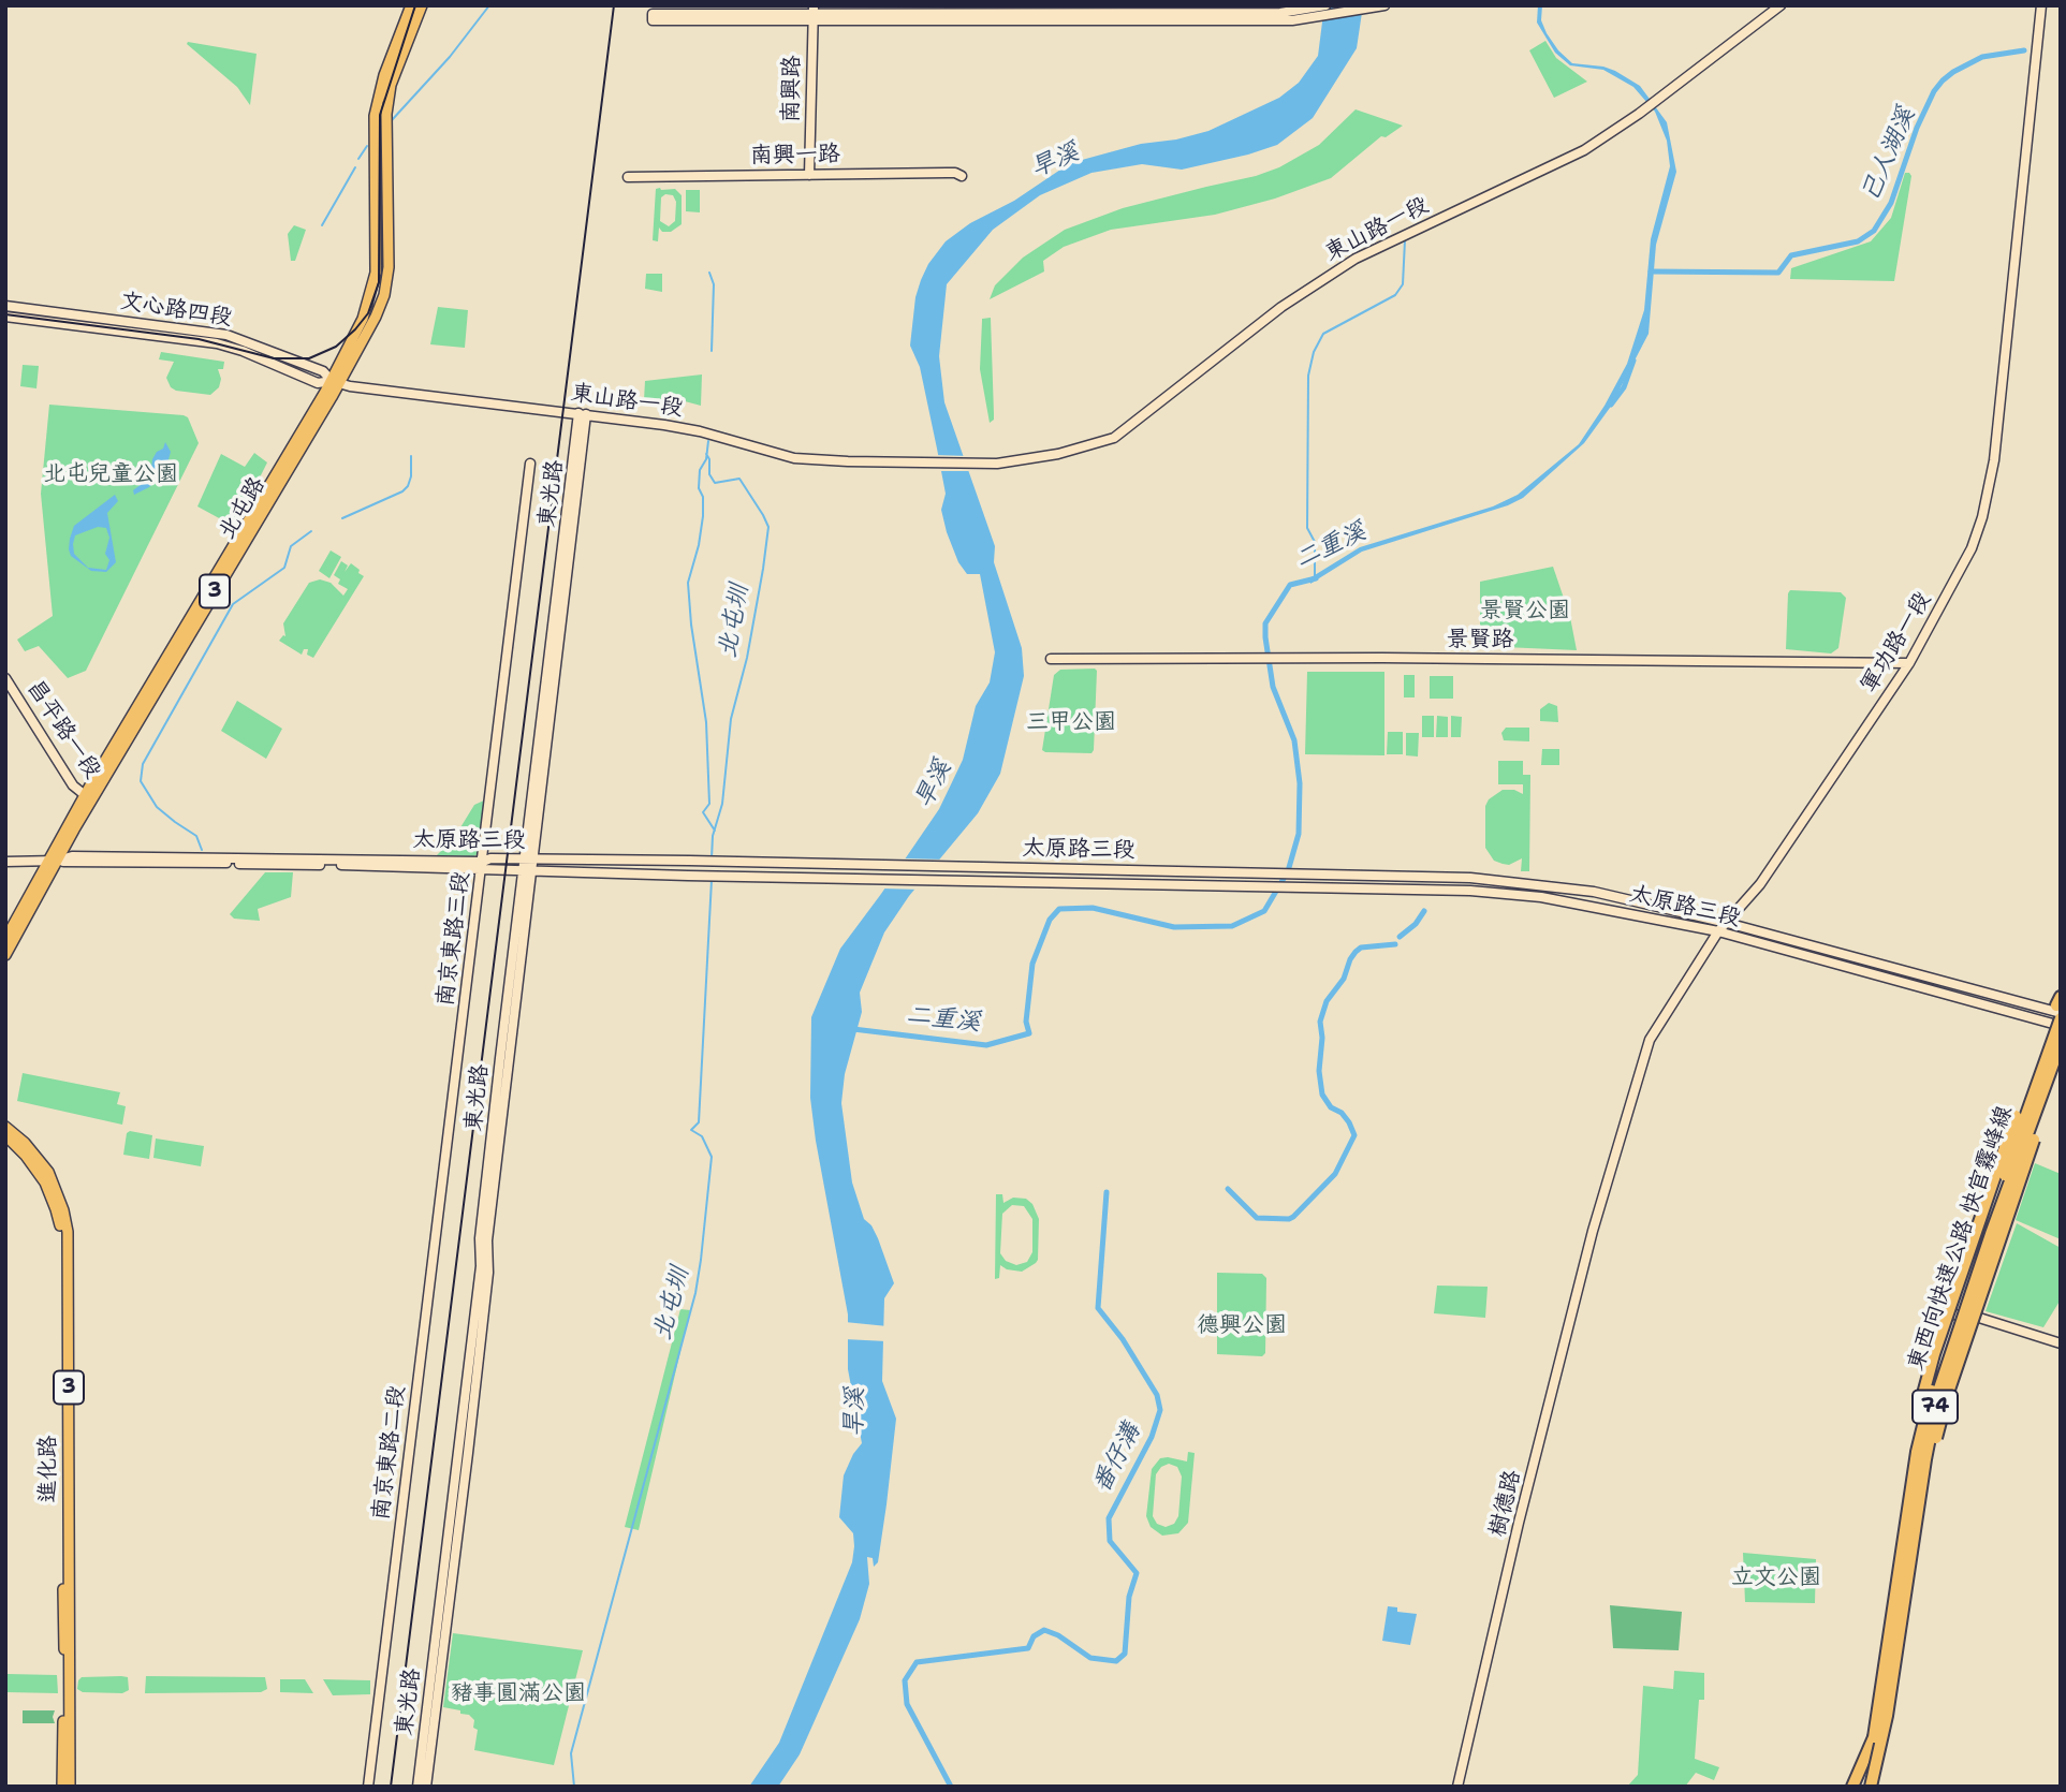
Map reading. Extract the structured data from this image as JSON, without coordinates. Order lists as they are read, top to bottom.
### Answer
{
  "streets": {
    "highway": ["東西向快速公路 快官霧峰線", "74"],
    "main road": ["北屯路", "3", "進化路"],
    "street": [
      "南興路",
      "南興一路",
      "東山路一段",
      "文心路四段",
      "東光路",
      "景賢路",
      "軍功路一段",
      "昌平路一段",
      "太原路三段",
      "南京東路三段",
      "南京東路二段",
      "樹德路"
    ]
  },
  "crossings": [
    ["南興路", "南興一路"],
    ["東山路一段", "文心路四段"],
    ["東山路一段", "東光路"],
    ["東山路一段", "北屯路"],
    ["文心路四段", "北屯路"],
    ["東光路", "太原路三段"],
    ["北屯路", "昌平路一段"],
    ["北屯路", "太原路三段"],
    ["景賢路", "軍功路一段"],
    ["軍功路一段", "太原路三段"],
    ["軍功路一段", "樹德路"],
    ["太原路三段", "南京東路三段"],
    ["南京東路三段", "南京東路二段"],
    ["東西向快速公路 快官霧峰線", "74"]
  ],
  "water": [
    "己人湖溪",
    "旱溪",
    "二重溪",
    "北屯圳",
    "番仔溝"
  ],
  "parks": [
    "北屯兒童公園",
    "景賢公園",
    "三甲公園",
    "德興公園",
    "立文公園",
    "豬事圓滿公園"
  ]
}
